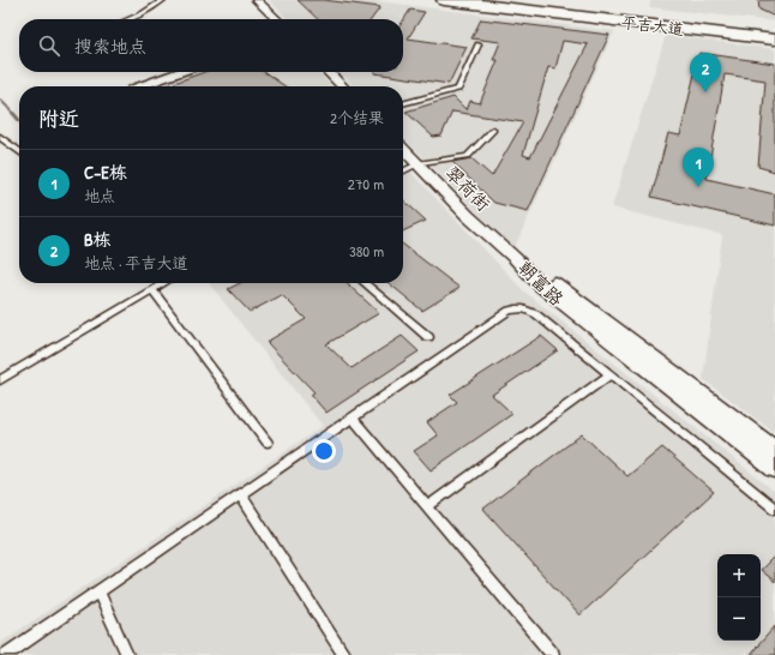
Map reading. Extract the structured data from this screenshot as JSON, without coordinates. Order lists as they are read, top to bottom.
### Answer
{
  "streets": {
    "main road": ["平吉大道"],
    "street": ["翠荷街", "朝富路"]
  },
  "crossings": [
    ["翠荷街", "朝富路"]
  ],
  "page": {
    "search": "搜索地点",
    "pins": ["2", "1"],
    "heading": ["附近", "2个结果"],
    "list": [
      {
        "mark": "1",
        "name": "C-E栋",
        "note": "地点",
        "value": "270 m"
      },
      {
        "mark": "2",
        "name": "B栋",
        "note": "地点 · 平吉大道",
        "value": "380 m"
      }
    ],
    "map_buttons": ["+", "−"]
  }
}
